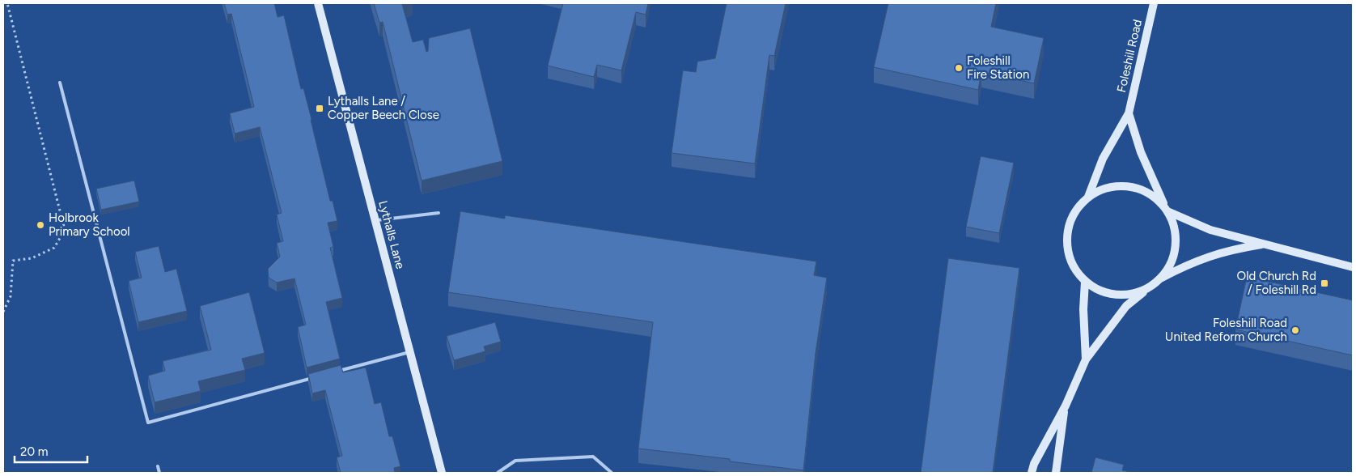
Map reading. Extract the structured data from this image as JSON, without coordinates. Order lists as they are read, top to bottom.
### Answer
{
  "streets": {
    "main road": ["Foleshill Road", "Lythalls Lane"]
  },
  "places": {
    "other": ["Foleshill Fire Station", "Holbrook Primary School", "Foleshill Road United Reform Church"],
    "transit": ["Lythalls Lane / Copper Beech Close", "Old Church Rd / Foleshill Rd"]
  },
  "scale_bar": "20 m"
}
